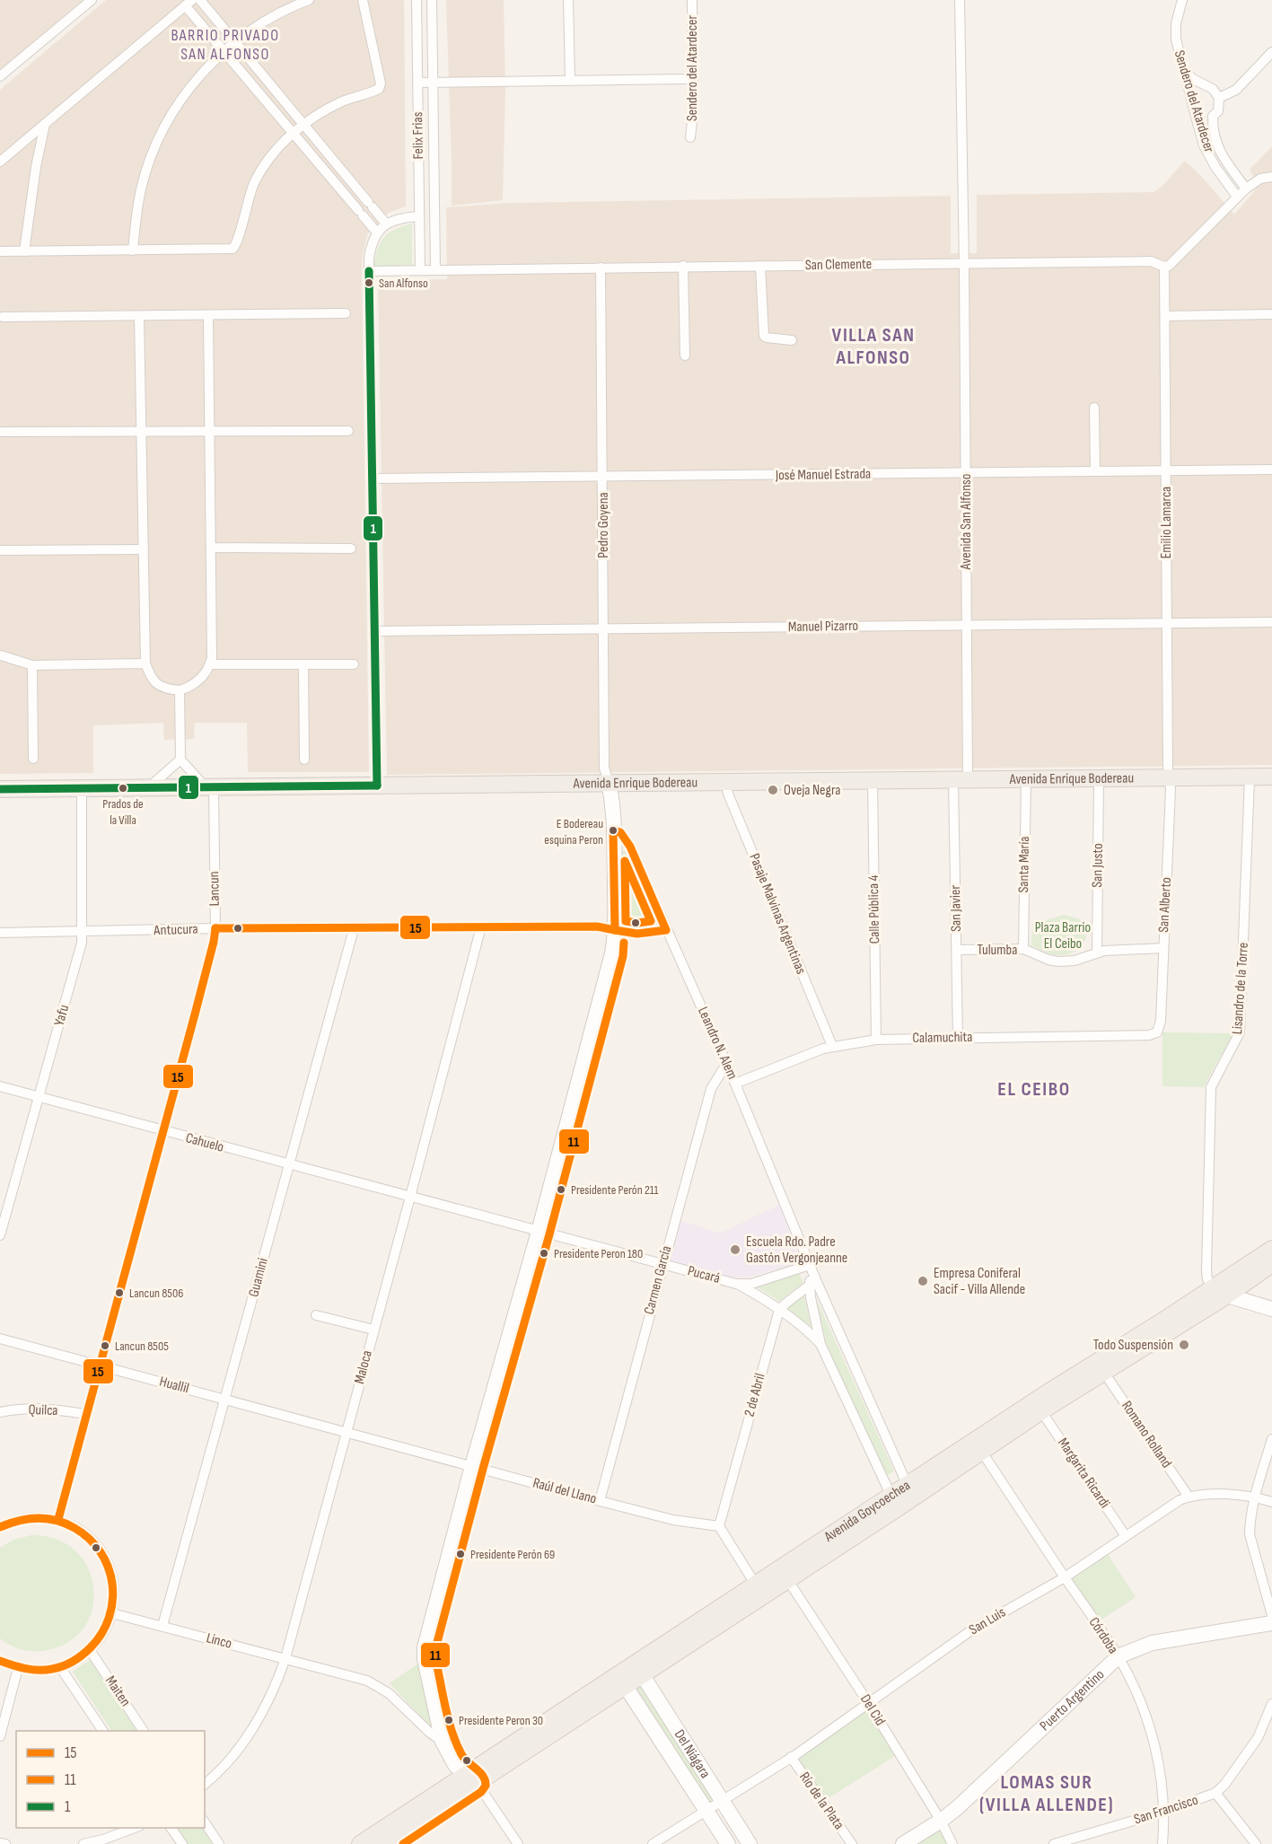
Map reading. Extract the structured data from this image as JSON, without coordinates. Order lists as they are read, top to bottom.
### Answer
{
  "streets": {
    "main road": [
      "Avenida Enrique Bodereau",
      "Avenida Goycoechea",
      "Puerto Argentino",
      "Del Niágara"
    ],
    "street": [
      "Sendero del Atardecer",
      "Felix Frias",
      "San Clemente",
      "José Manuel Estrada",
      "Avenida San Alfonso",
      "Emilio Lamarca",
      "Pedro Goyena",
      "Manuel Pizarro",
      "Santa María",
      "San Justo",
      "Lancun",
      "San Alberto",
      "San Javier",
      "Calle Pública 4",
      "Pasaje Malvinas Argentinas",
      "Antucura",
      "Tulumba",
      "Lisandro de la Torre",
      "Yafu",
      "Calamuchita",
      "Leandro N. Alem",
      "Cahuelo",
      "Pucará",
      "Guamini",
      "Carmen García",
      "Maloca",
      "Huallil",
      "2 de Abril",
      "Quilca",
      "Romano Rolland",
      "Margarita Ricardi",
      "Raúl del Llano",
      "San Luis",
      "Córdoba",
      "Linco",
      "Maiten",
      "Del Cid",
      "Río de la Plata",
      "San Francisco"
    ]
  },
  "crossings": [
    ["Felix Frias", "San Clemente"],
    ["San Clemente", "Avenida San Alfonso"],
    ["San Clemente", "Emilio Lamarca"],
    ["San Clemente", "Pedro Goyena"],
    ["José Manuel Estrada", "Avenida San Alfonso"],
    ["José Manuel Estrada", "Emilio Lamarca"],
    ["José Manuel Estrada", "Pedro Goyena"],
    ["Avenida San Alfonso", "Manuel Pizarro"],
    ["Avenida San Alfonso", "Avenida Enrique Bodereau"],
    ["Avenida San Alfonso", "San Javier"],
    ["Emilio Lamarca", "Manuel Pizarro"],
    ["Emilio Lamarca", "Avenida Enrique Bodereau"],
    ["Emilio Lamarca", "San Alberto"],
    ["Pedro Goyena", "Manuel Pizarro"],
    ["Pedro Goyena", "Avenida Enrique Bodereau"],
    ["Avenida Enrique Bodereau", "Santa María"],
    ["Avenida Enrique Bodereau", "San Justo"],
    ["Avenida Enrique Bodereau", "Lancun"],
    ["Avenida Enrique Bodereau", "San Alberto"],
    ["Avenida Enrique Bodereau", "San Javier"],
    ["Avenida Enrique Bodereau", "Calle Pública 4"],
    ["Avenida Enrique Bodereau", "Pasaje Malvinas Argentinas"],
    ["Avenida Enrique Bodereau", "Lisandro de la Torre"],
    ["Avenida Enrique Bodereau", "Yafu"],
    ["Santa María", "Tulumba"],
    ["San Justo", "Tulumba"],
    ["Lancun", "Antucura"],
    ["Lancun", "Cahuelo"],
    ["Lancun", "Huallil"],
    ["Lancun", "Quilca"],
    ["San Alberto", "Tulumba"],
    ["San Alberto", "Calamuchita"],
    ["San Javier", "Tulumba"],
    ["San Javier", "Calamuchita"],
    ["Calle Pública 4", "Calamuchita"],
    ["Pasaje Malvinas Argentinas", "Calamuchita"],
    ["Antucura", "Yafu"],
    ["Antucura", "Leandro N. Alem"],
    ["Antucura", "Guamini"],
    ["Antucura", "Maloca"],
    ["Lisandro de la Torre", "Avenida Goycoechea"],
    ["Yafu", "Cahuelo"],
    ["Calamuchita", "Leandro N. Alem"],
    ["Leandro N. Alem", "Pucará"],
    ["Leandro N. Alem", "Carmen García"],
    ["Leandro N. Alem", "2 de Abril"],
    ["Leandro N. Alem", "Avenida Goycoechea"],
    ["Cahuelo", "Pucará"],
    ["Cahuelo", "Guamini"],
    ["Cahuelo", "Maloca"],
    ["Pucará", "Carmen García"],
    ["Pucará", "Maloca"],
    ["Guamini", "Huallil"],
    ["Guamini", "Linco"],
    ["Carmen García", "Raúl del Llano"],
    ["Maloca", "Huallil"],
    ["Maloca", "Raúl del Llano"],
    ["Maloca", "Linco"],
    ["Huallil", "Raúl del Llano"],
    ["2 de Abril", "Raúl del Llano"],
    ["Romano Rolland", "Avenida Goycoechea"],
    ["Romano Rolland", "San Luis"],
    ["Margarita Ricardi", "Avenida Goycoechea"],
    ["Margarita Ricardi", "San Luis"],
    ["Avenida Goycoechea", "Córdoba"],
    ["Avenida Goycoechea", "Del Cid"],
    ["Avenida Goycoechea", "Del Niágara"],
    ["San Luis", "Córdoba"],
    ["San Luis", "Del Cid"],
    ["San Luis", "Del Niágara"],
    ["San Luis", "Río de la Plata"],
    ["Córdoba", "Puerto Argentino"],
    ["Córdoba", "San Francisco"],
    ["Puerto Argentino", "Del Cid"]
  ],
  "districts": [
    "BARRIO PRIVADO SAN ALFONSO",
    "VILLA SAN ALFONSO",
    "EL CEIBO",
    "LOMAS SUR (VILLA ALLENDE)"
  ],
  "parks": ["Plaza Barrio El Ceibo"],
  "places": [
    "San Alfonso",
    "Prados de la Villa",
    "Oveja Negra",
    "E Bodereau esquina Peron",
    "Presidente Perón 211",
    "Escuela Rdo. Padre Gastón Vergonjeanne",
    "Presidente Peron 180",
    "Empresa Coniferal Sacif - Villa Allende",
    "Lancun 8506",
    "Todo Suspensión",
    "Lancun 8505",
    "Presidente Perón 69",
    "Presidente Peron 30"
  ],
  "lines": ["transit line 1", "transit line 15", "transit line 11"],
  "legend": ["15", "11", "1"]
}
